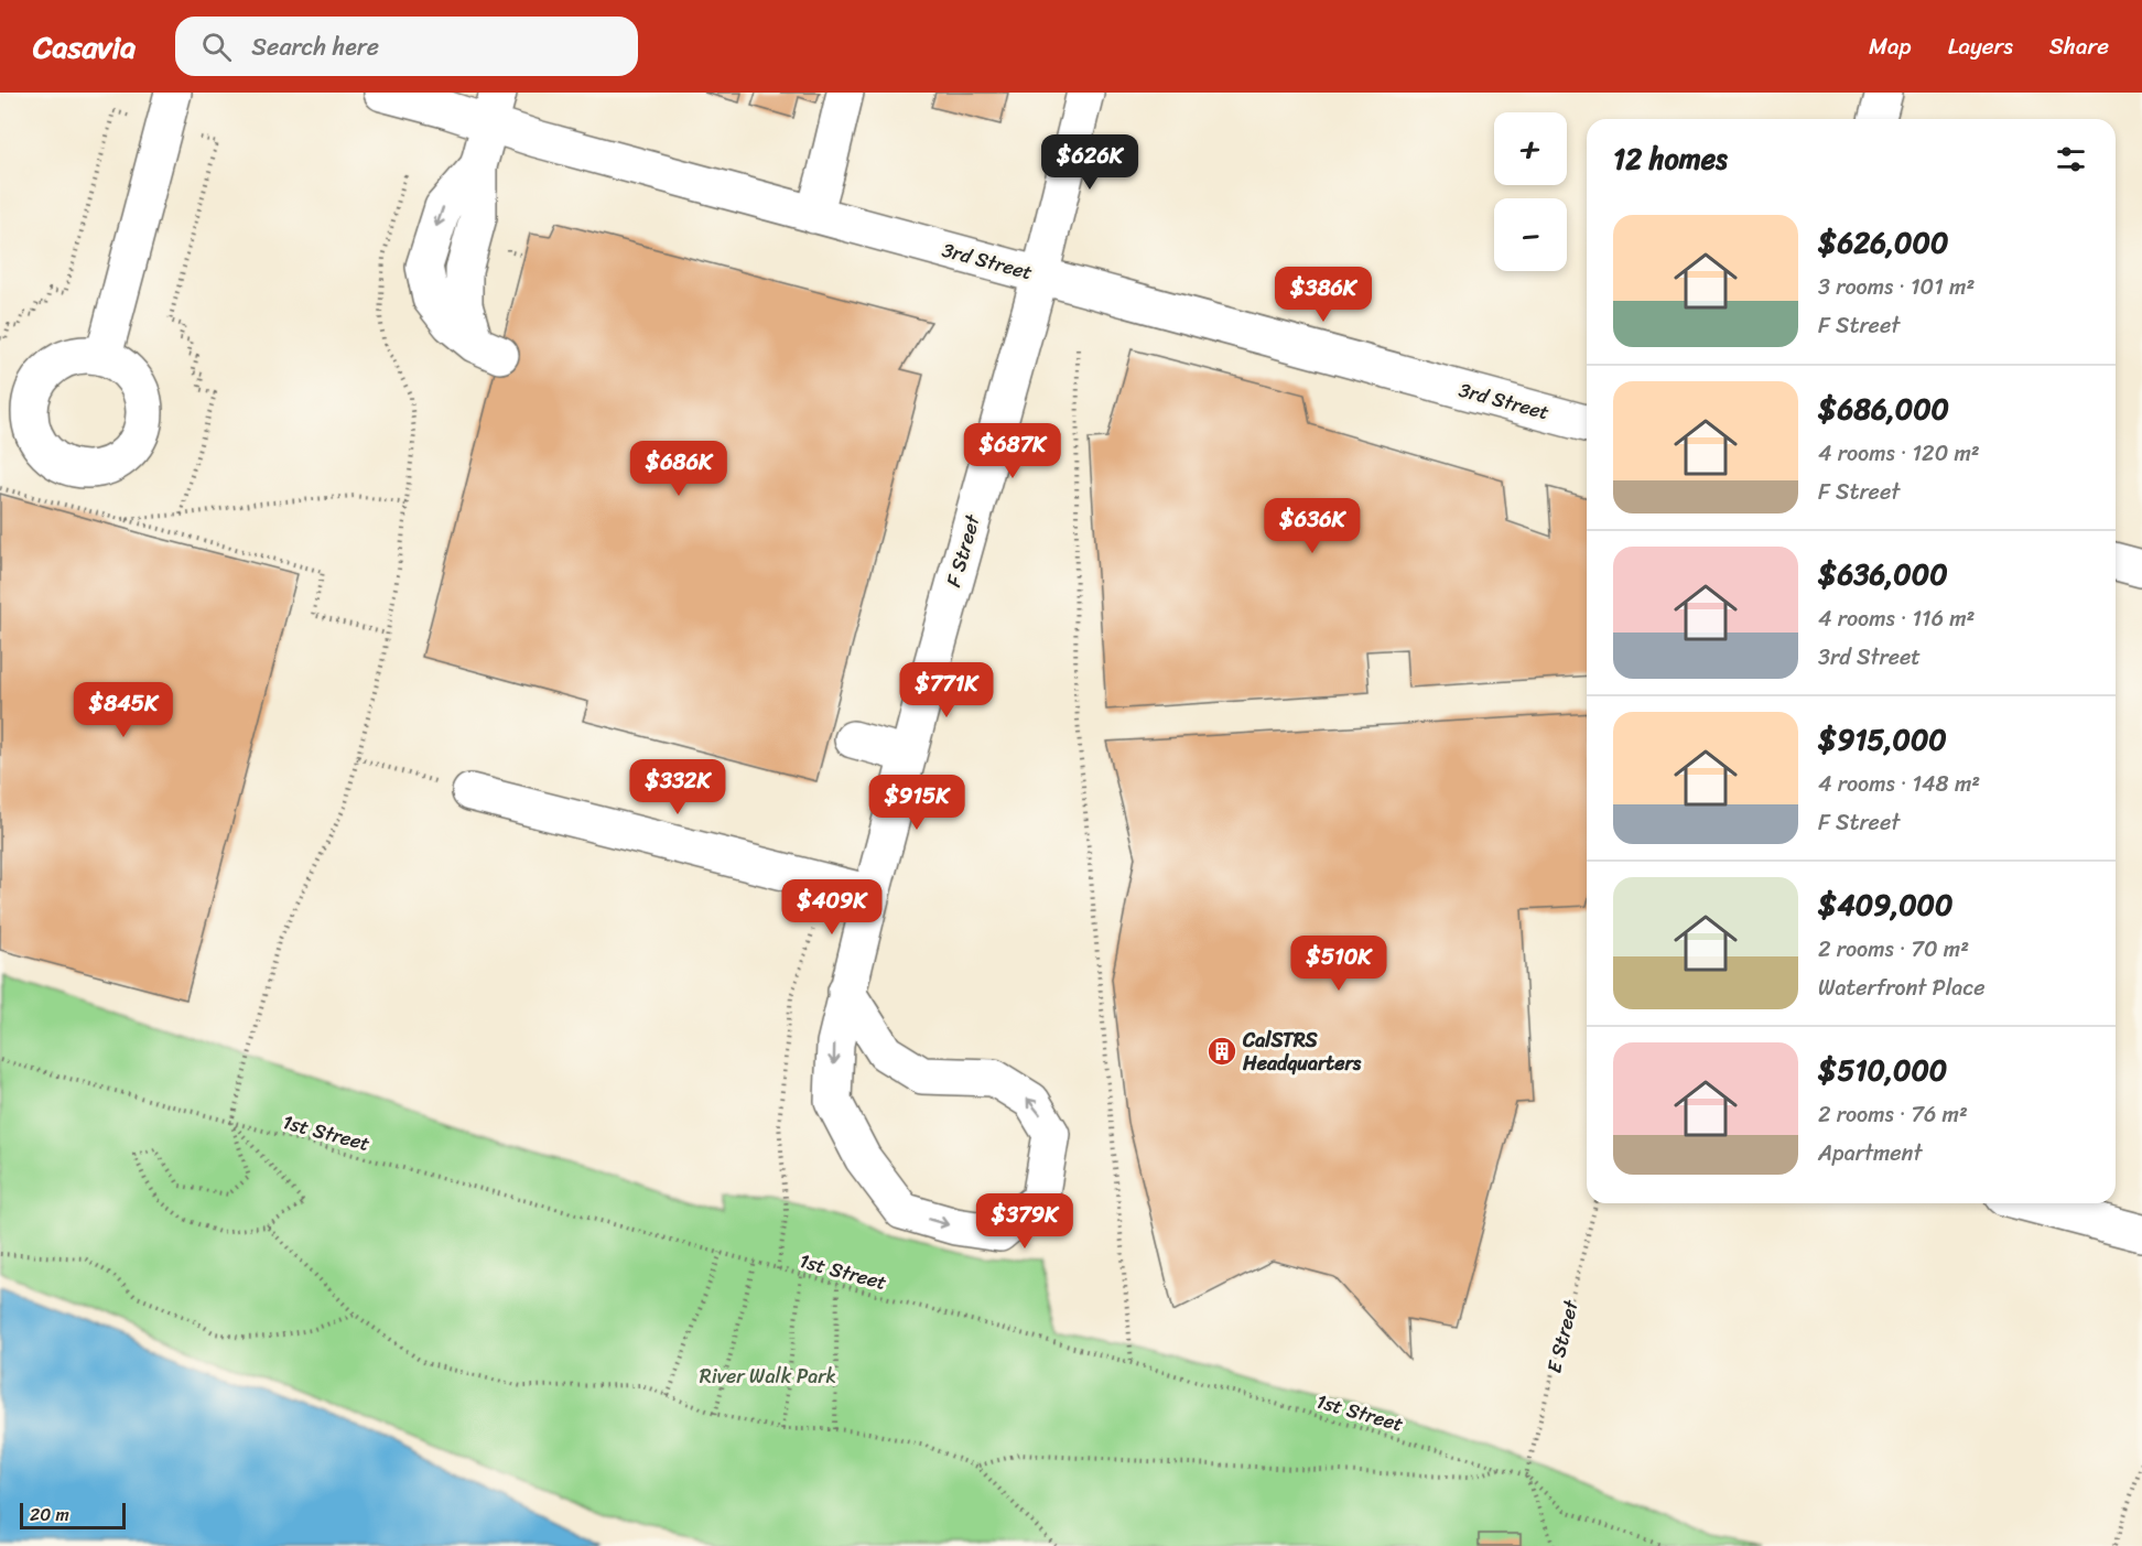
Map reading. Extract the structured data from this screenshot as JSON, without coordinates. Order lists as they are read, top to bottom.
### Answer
{
  "streets": {
    "street": ["3rd Street", "F Street"],
    "path": ["1st Street", "E Street"]
  },
  "crossings": [
    ["3rd Street", "F Street"],
    ["1st Street", "E Street"]
  ],
  "parks": ["River Walk Park"],
  "places": {
    "building": ["CalSTRS Headquarters"]
  },
  "scale_bar": "20 m",
  "page": {
    "header": "Casavia",
    "search": "Search here",
    "nav": ["Map", "Layers", "Share"],
    "map_buttons": ["+", "−"],
    "heading": "12 homes",
    "price": [
      "$626K",
      "$386K",
      "$687K",
      "$686K",
      "$636K",
      "$771K",
      "$845K",
      "$332K",
      "$915K",
      "$409K",
      "$510K",
      "$379K"
    ],
    "list": [
      {
        "name": "$626,000",
        "note": "3 rooms · 101 m² · F Street"
      },
      {
        "name": "$686,000",
        "note": "4 rooms · 120 m² · F Street"
      },
      {
        "name": "$636,000",
        "note": "4 rooms · 116 m² · 3rd Street"
      },
      {
        "name": "$915,000",
        "note": "4 rooms · 148 m² · F Street"
      },
      {
        "name": "$409,000",
        "note": "2 rooms · 70 m² · Waterfront Place"
      },
      {
        "name": "$510,000",
        "note": "2 rooms · 76 m² · Apartment"
      }
    ],
    "scale": "20 m"
  }
}
